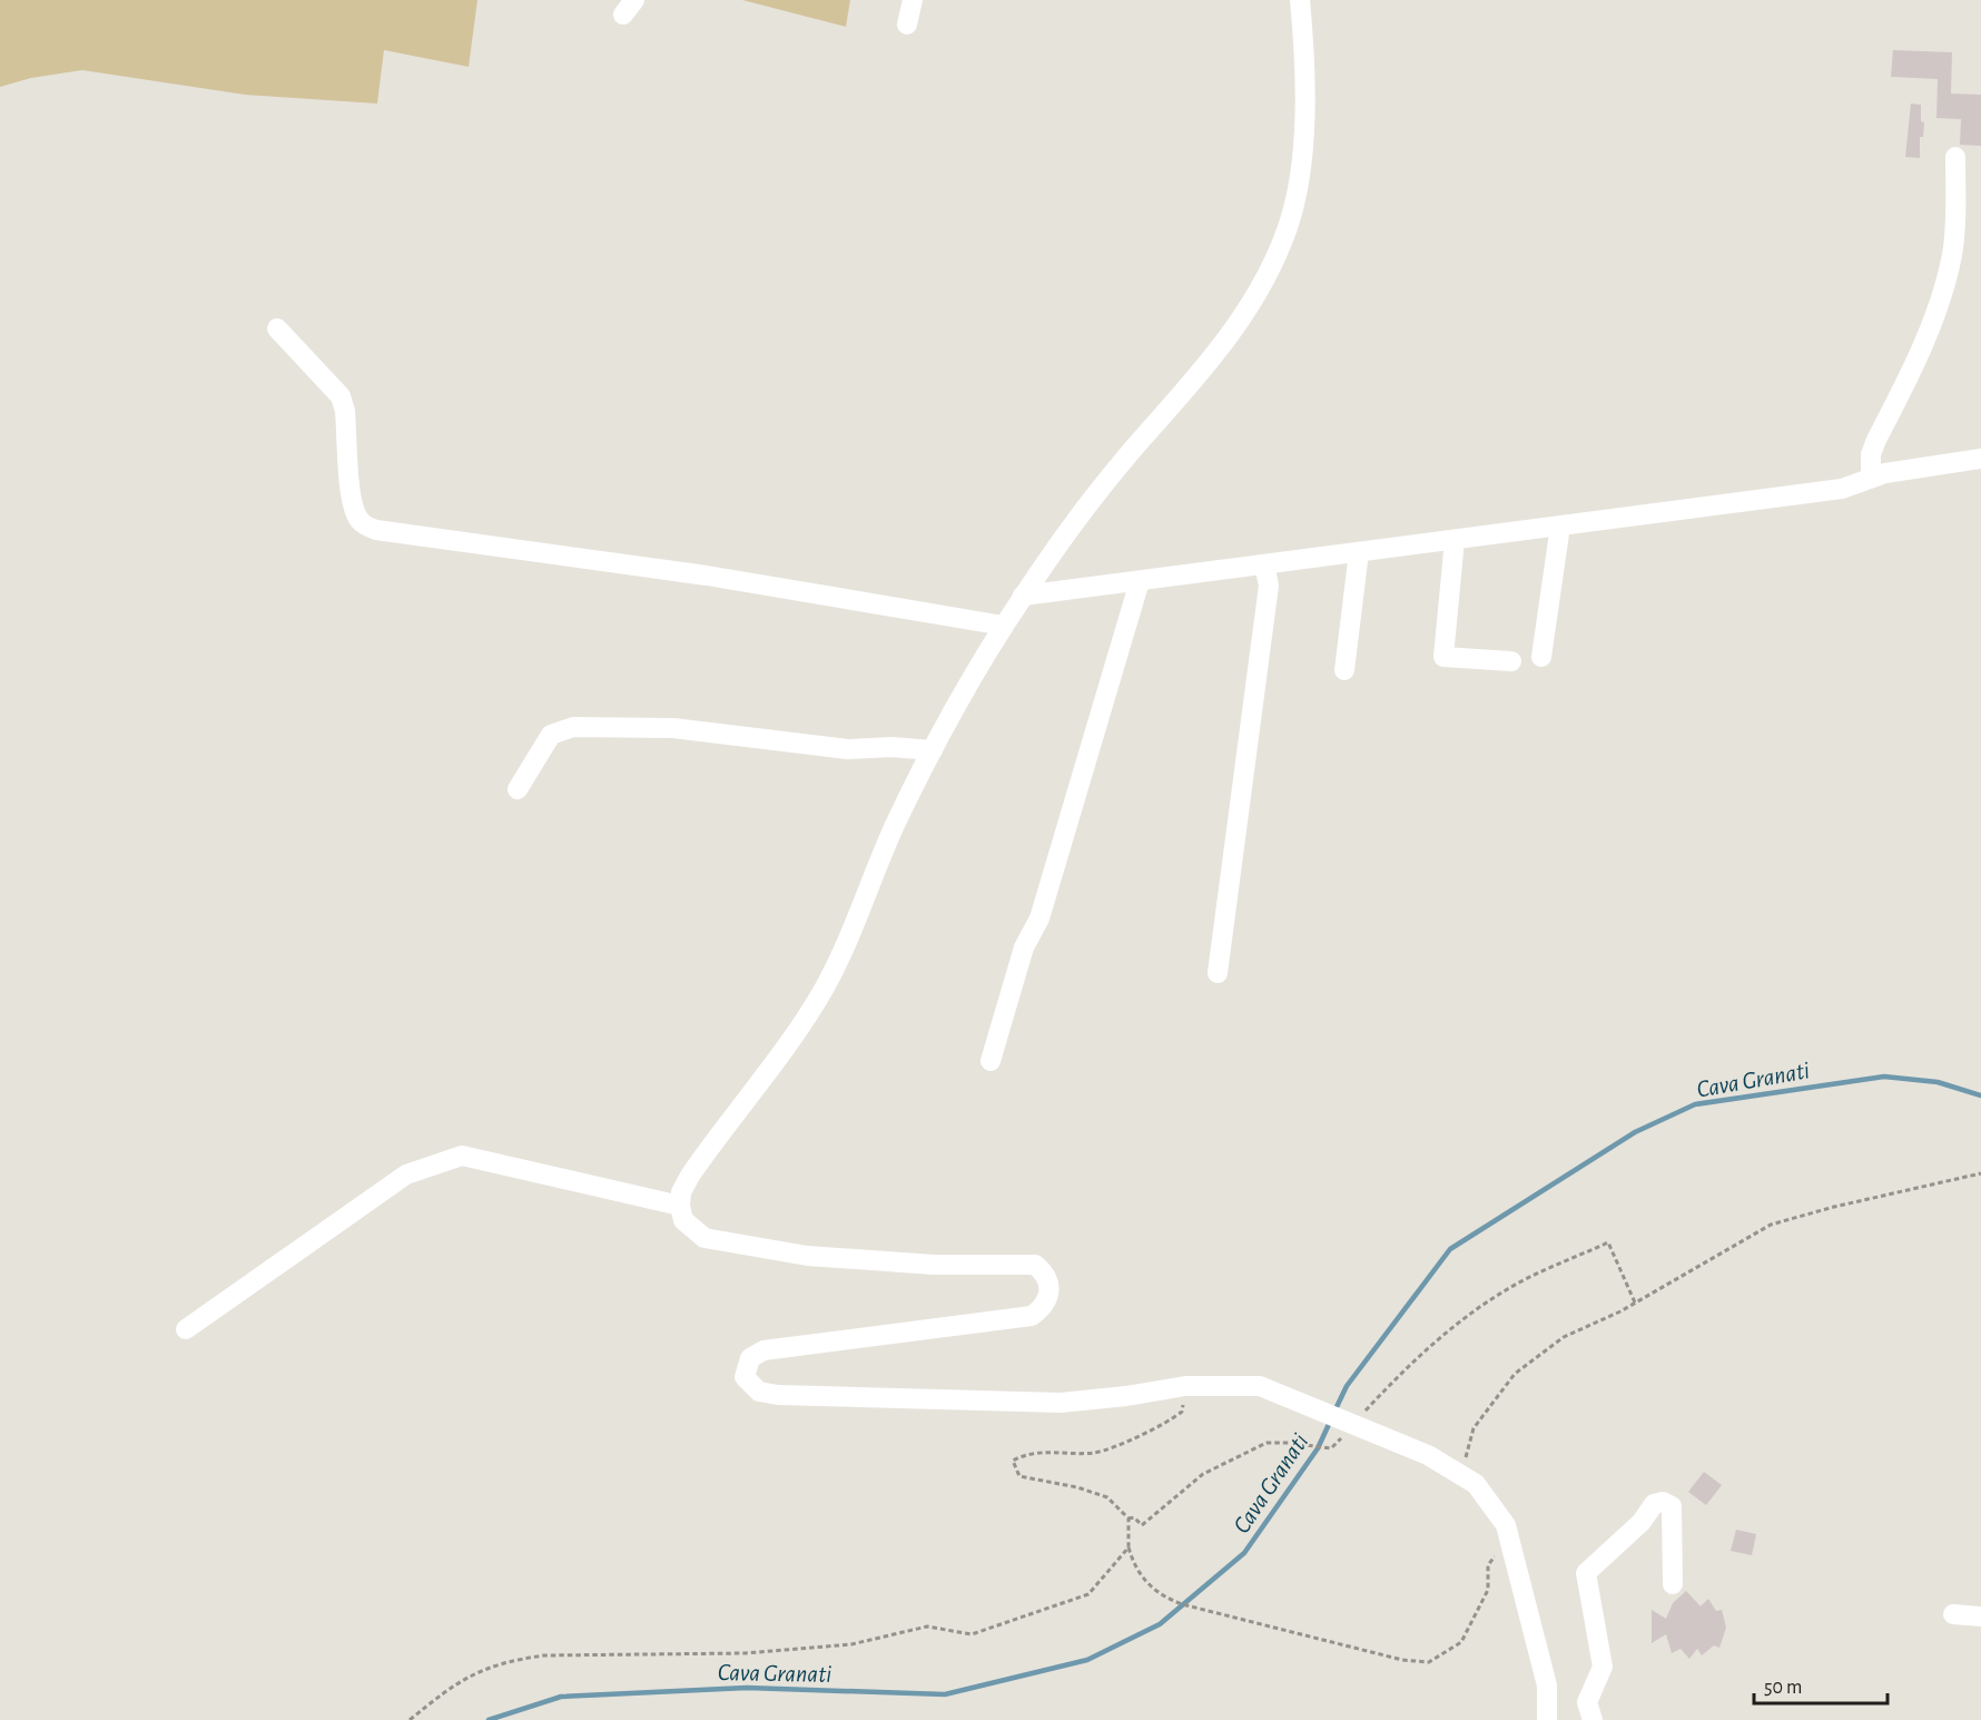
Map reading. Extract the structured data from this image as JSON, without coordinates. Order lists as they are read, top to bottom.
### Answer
{
  "water": ["Cava Granati"],
  "scale_bar": "50 m"
}
